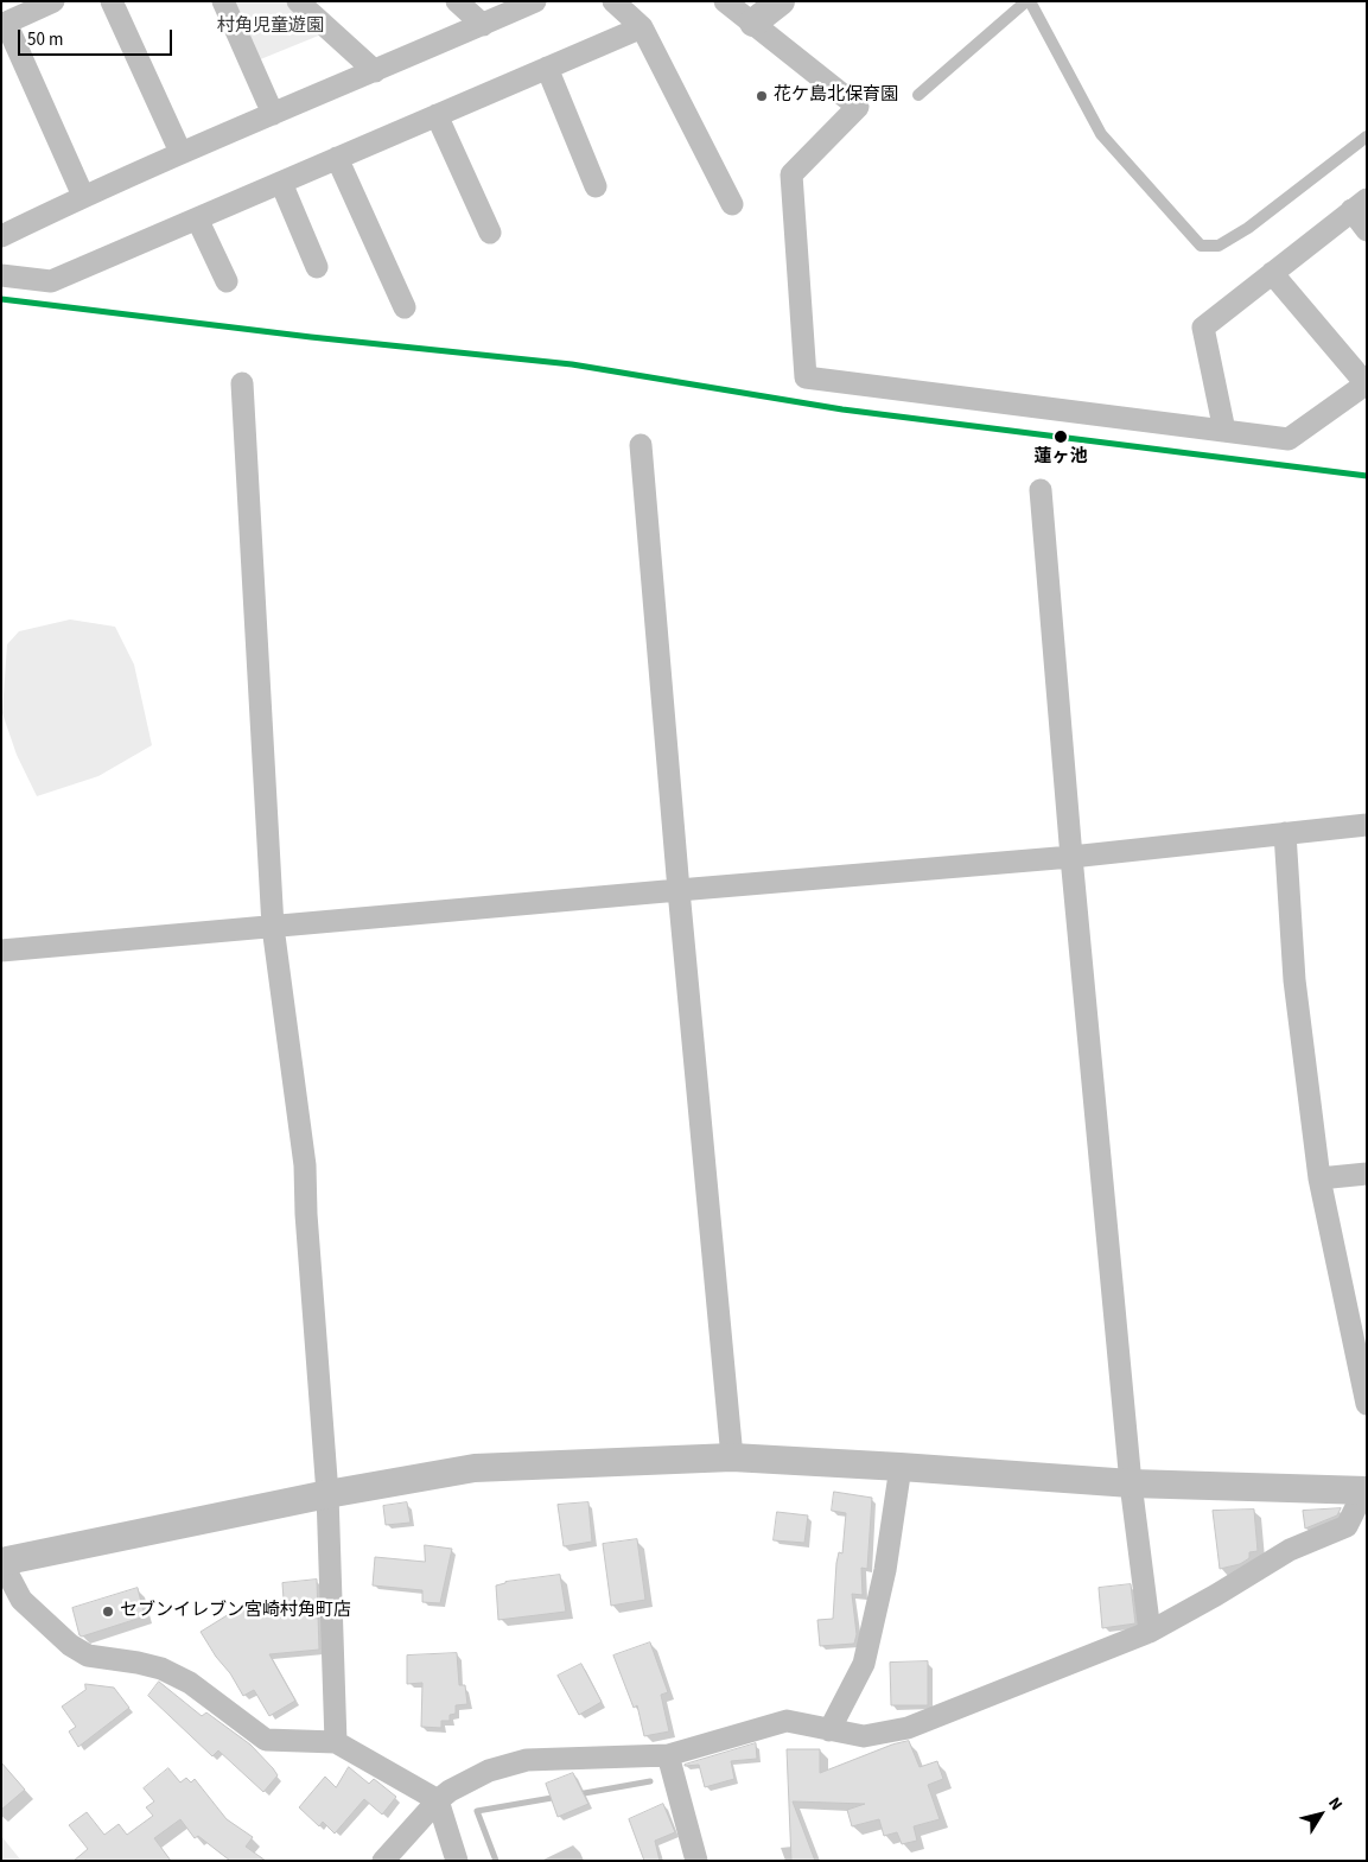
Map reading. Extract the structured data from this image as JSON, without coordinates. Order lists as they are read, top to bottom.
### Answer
{
  "parks": ["村角児童遊園"],
  "places": ["花ケ島北保育園", "蓮ヶ池", "セブンイレブン宮崎村角町店"],
  "scale_bar": "50 m",
  "north": "top right"
}
